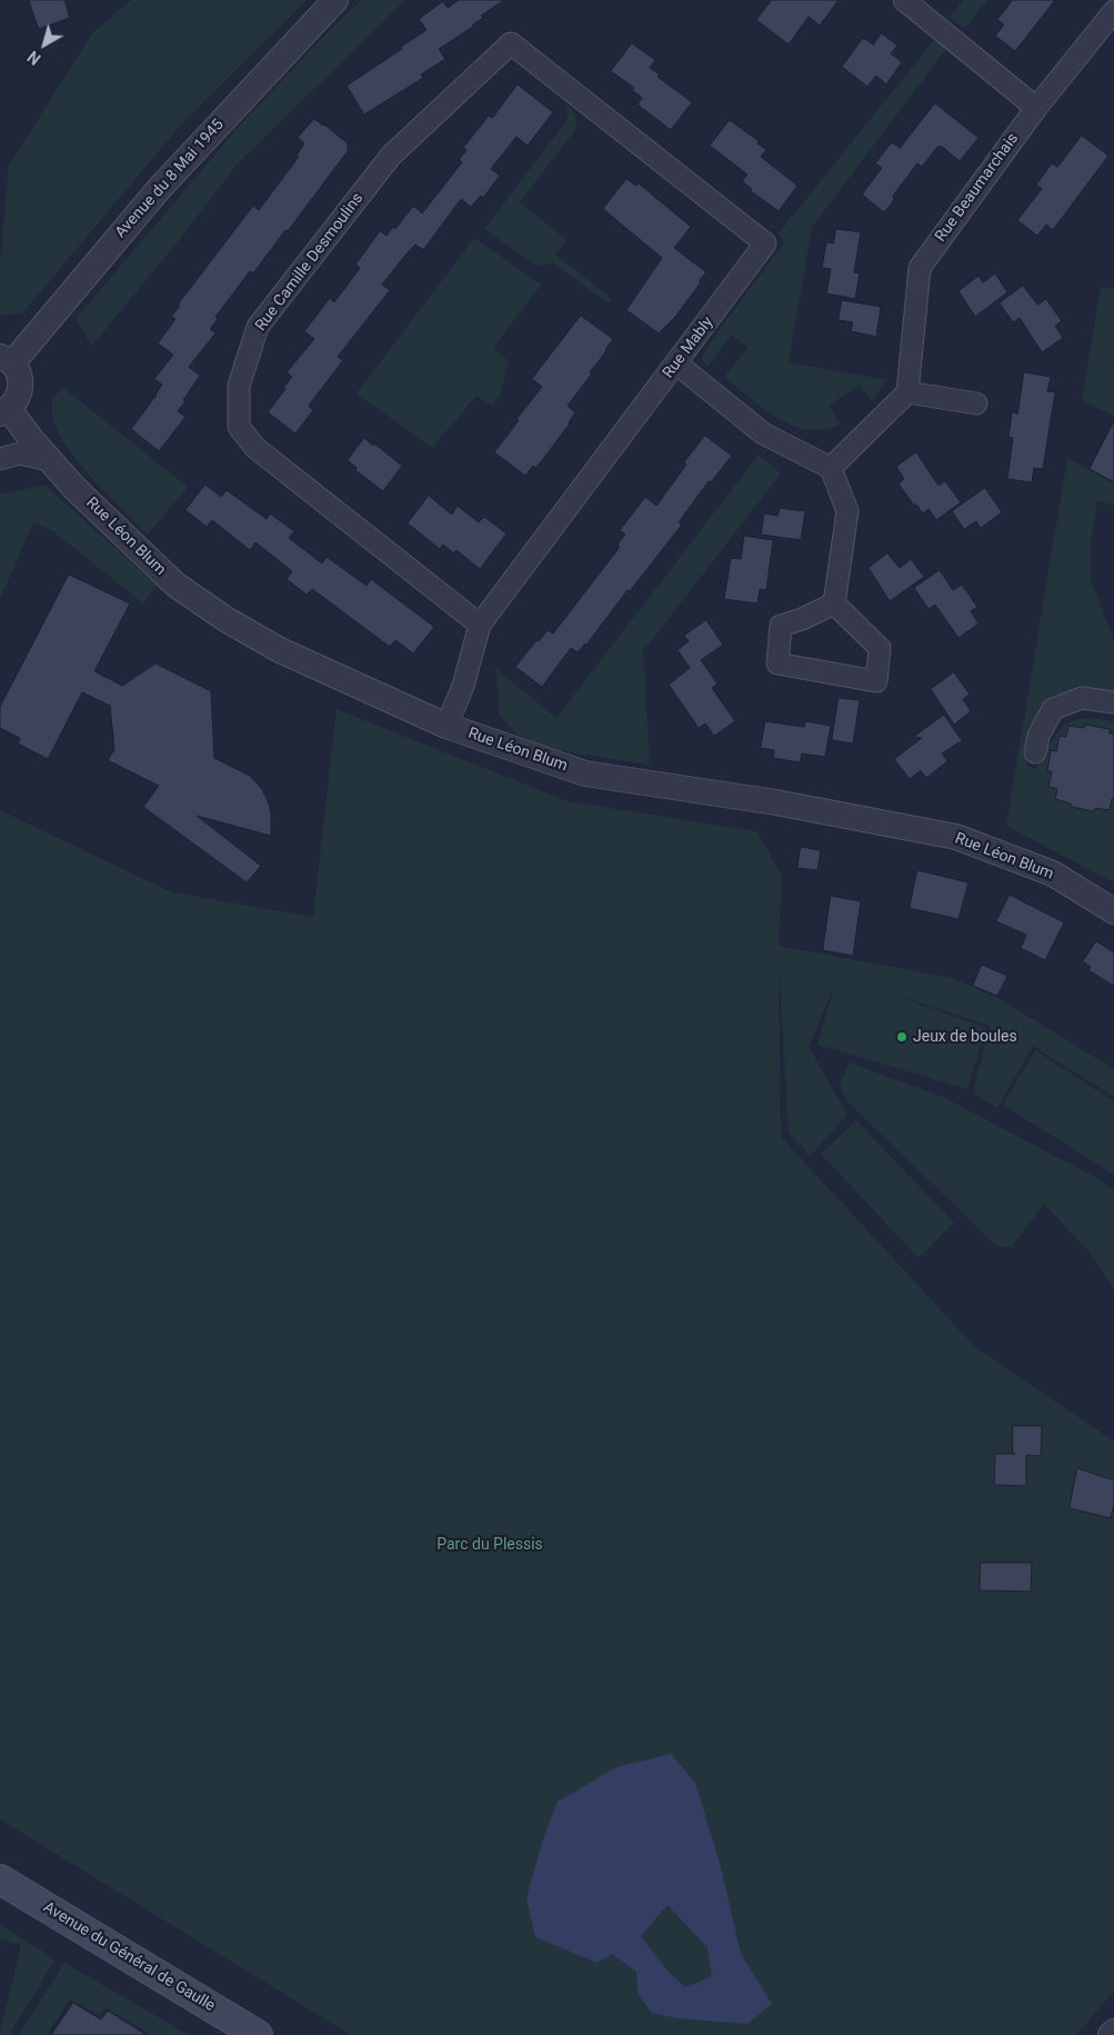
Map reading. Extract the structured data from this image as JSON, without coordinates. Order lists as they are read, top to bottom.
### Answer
{
  "streets": {
    "main road": ["Avenue du Général de Gaulle"],
    "street": [
      "Avenue du 8 Mai 1945",
      "Rue Beaumarchais",
      "Rue Camille Desmoulins",
      "Rue Mably",
      "Rue Léon Blum"
    ]
  },
  "crossings": [
    ["Rue Camille Desmoulins", "Rue Mably"],
    ["Rue Mably", "Rue Léon Blum"]
  ],
  "parks": ["Parc du Plessis"],
  "places": ["Jeux de boules"],
  "north": "bottom left"
}
